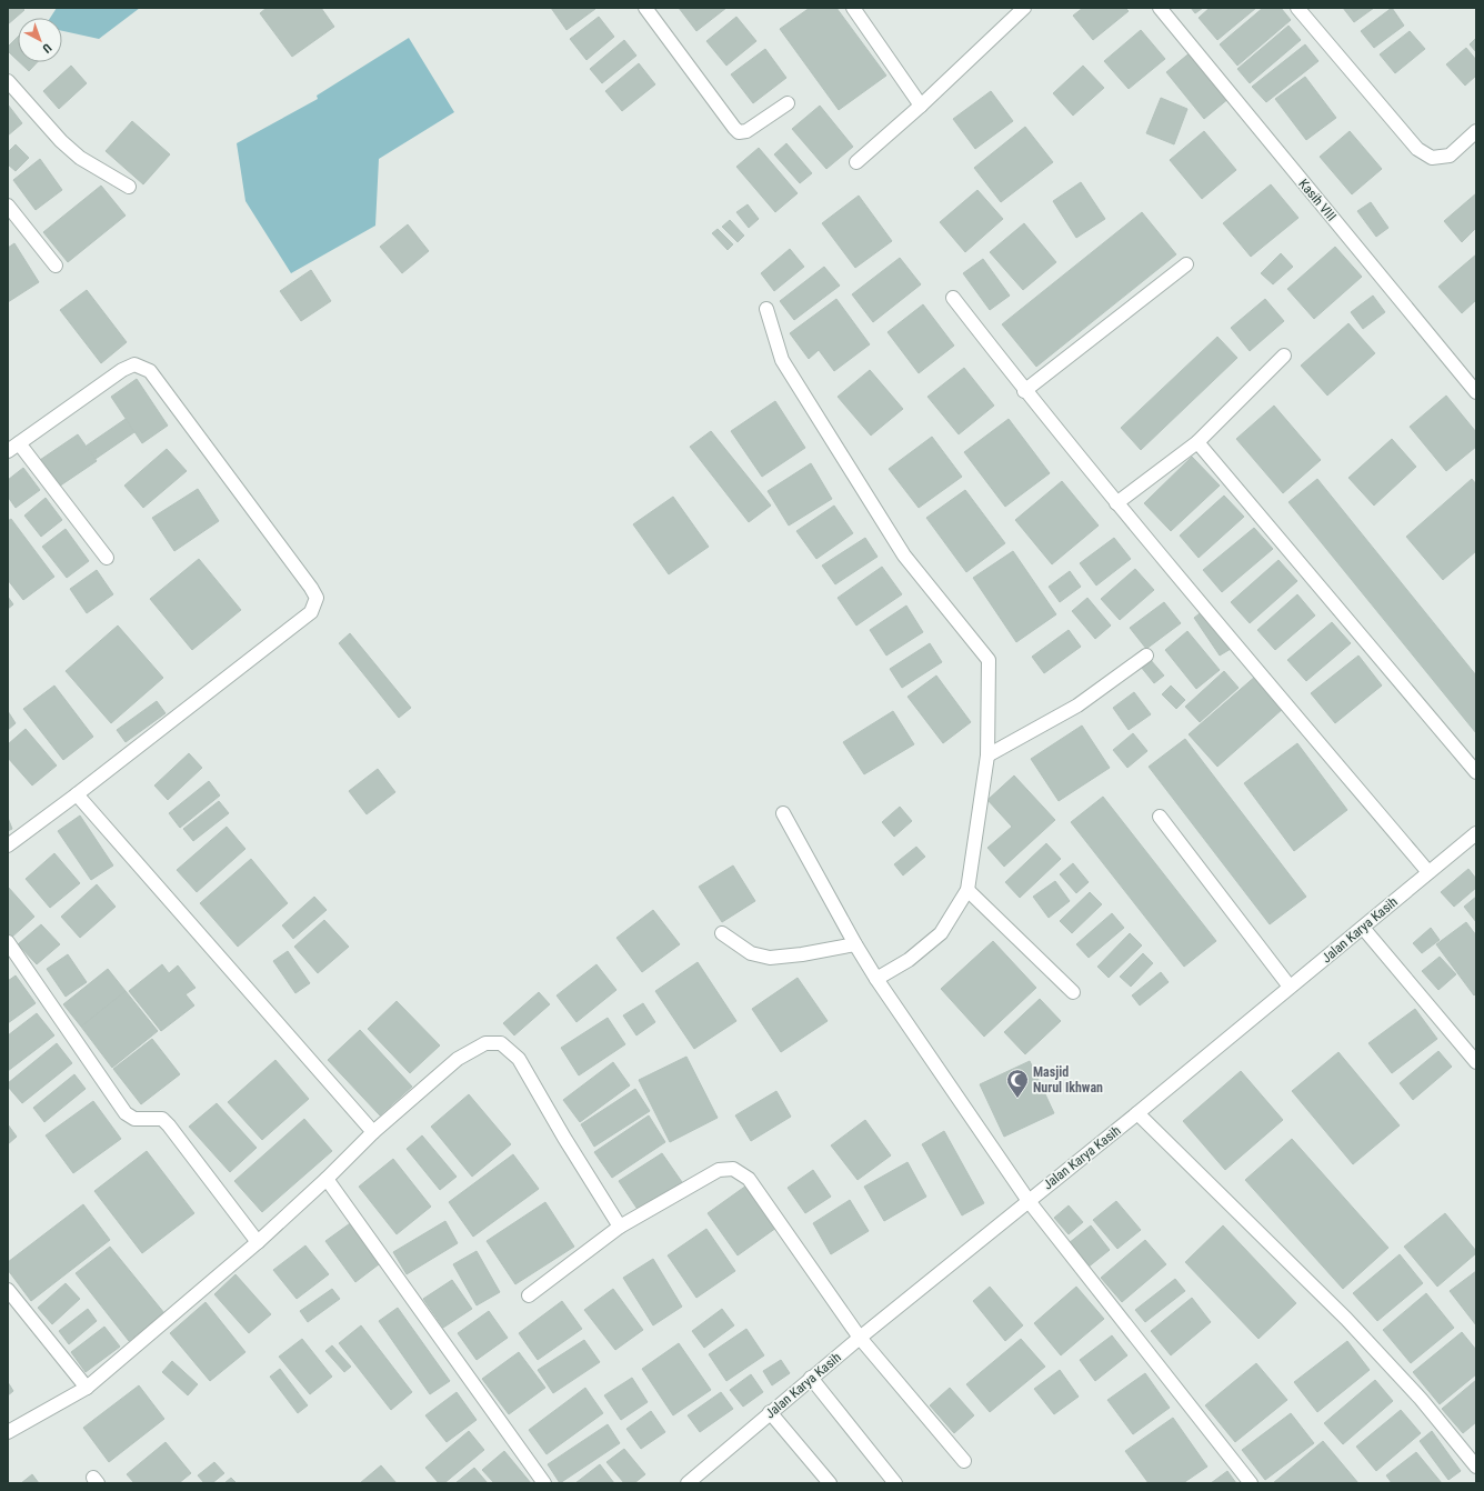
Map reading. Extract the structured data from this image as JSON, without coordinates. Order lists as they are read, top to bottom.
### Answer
{
  "streets": {
    "street": ["Kasih VIII", "Jalan Karya Kasih"]
  },
  "places": {
    "mosque": ["Masjid Nurul Ikhwan"]
  },
  "north": "bottom right"
}
